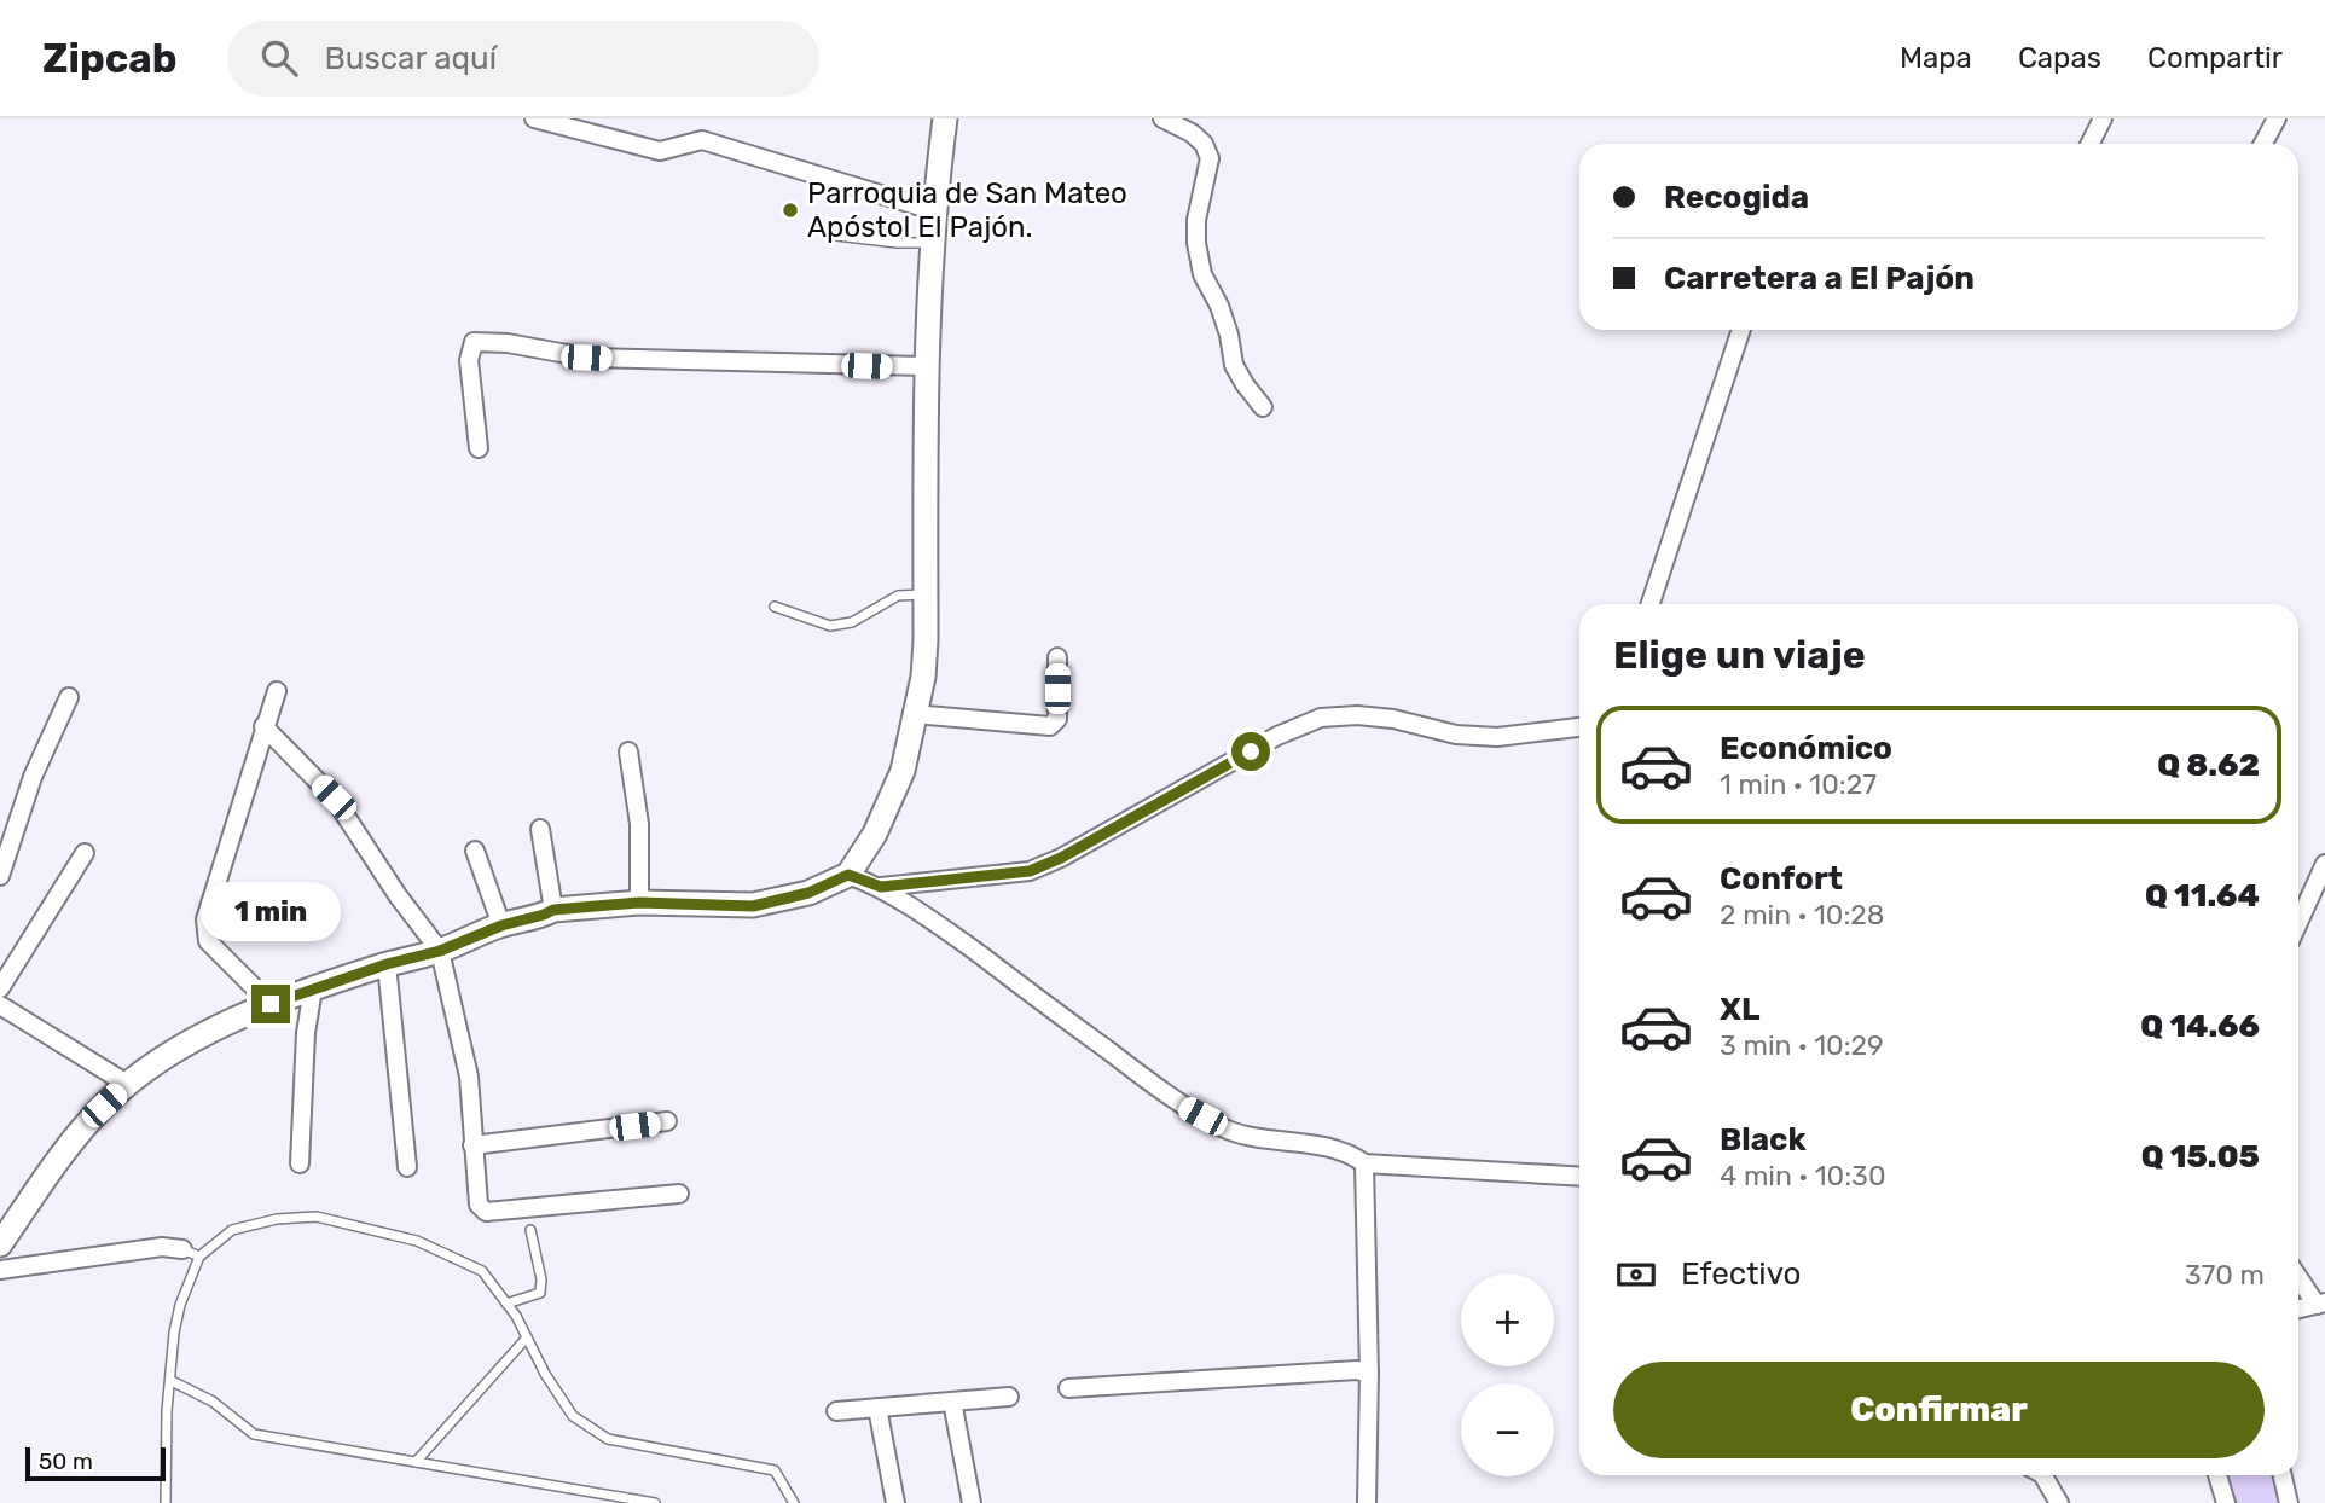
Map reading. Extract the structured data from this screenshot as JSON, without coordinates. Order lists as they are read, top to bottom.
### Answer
{
  "places": ["Parroquia de San Mateo Apóstol El Pajón."],
  "scale_bar": "50 m",
  "page": {
    "header": "Zipcab",
    "search": "Buscar aquí",
    "nav": ["Mapa", "Capas", "Compartir"],
    "banner": ["Recogida", "Carretera a El Pajón"],
    "heading": "Elige un viaje",
    "list": [
      {
        "name": "Económico",
        "note": "1 min · 10:27",
        "value": "Q 8.62"
      },
      {
        "name": "Confort",
        "note": "2 min · 10:28",
        "value": "Q 11.64"
      },
      {
        "name": "XL",
        "note": "3 min · 10:29",
        "value": "Q 14.66"
      },
      {
        "name": "Black",
        "note": "4 min · 10:30",
        "value": "Q 15.05"
      }
    ],
    "bubble": "1 min",
    "pay": ["Efectivo", "370 m"],
    "map_buttons": ["+", "−"],
    "buttons": "Confirmar",
    "scale": "50 m"
  }
}
